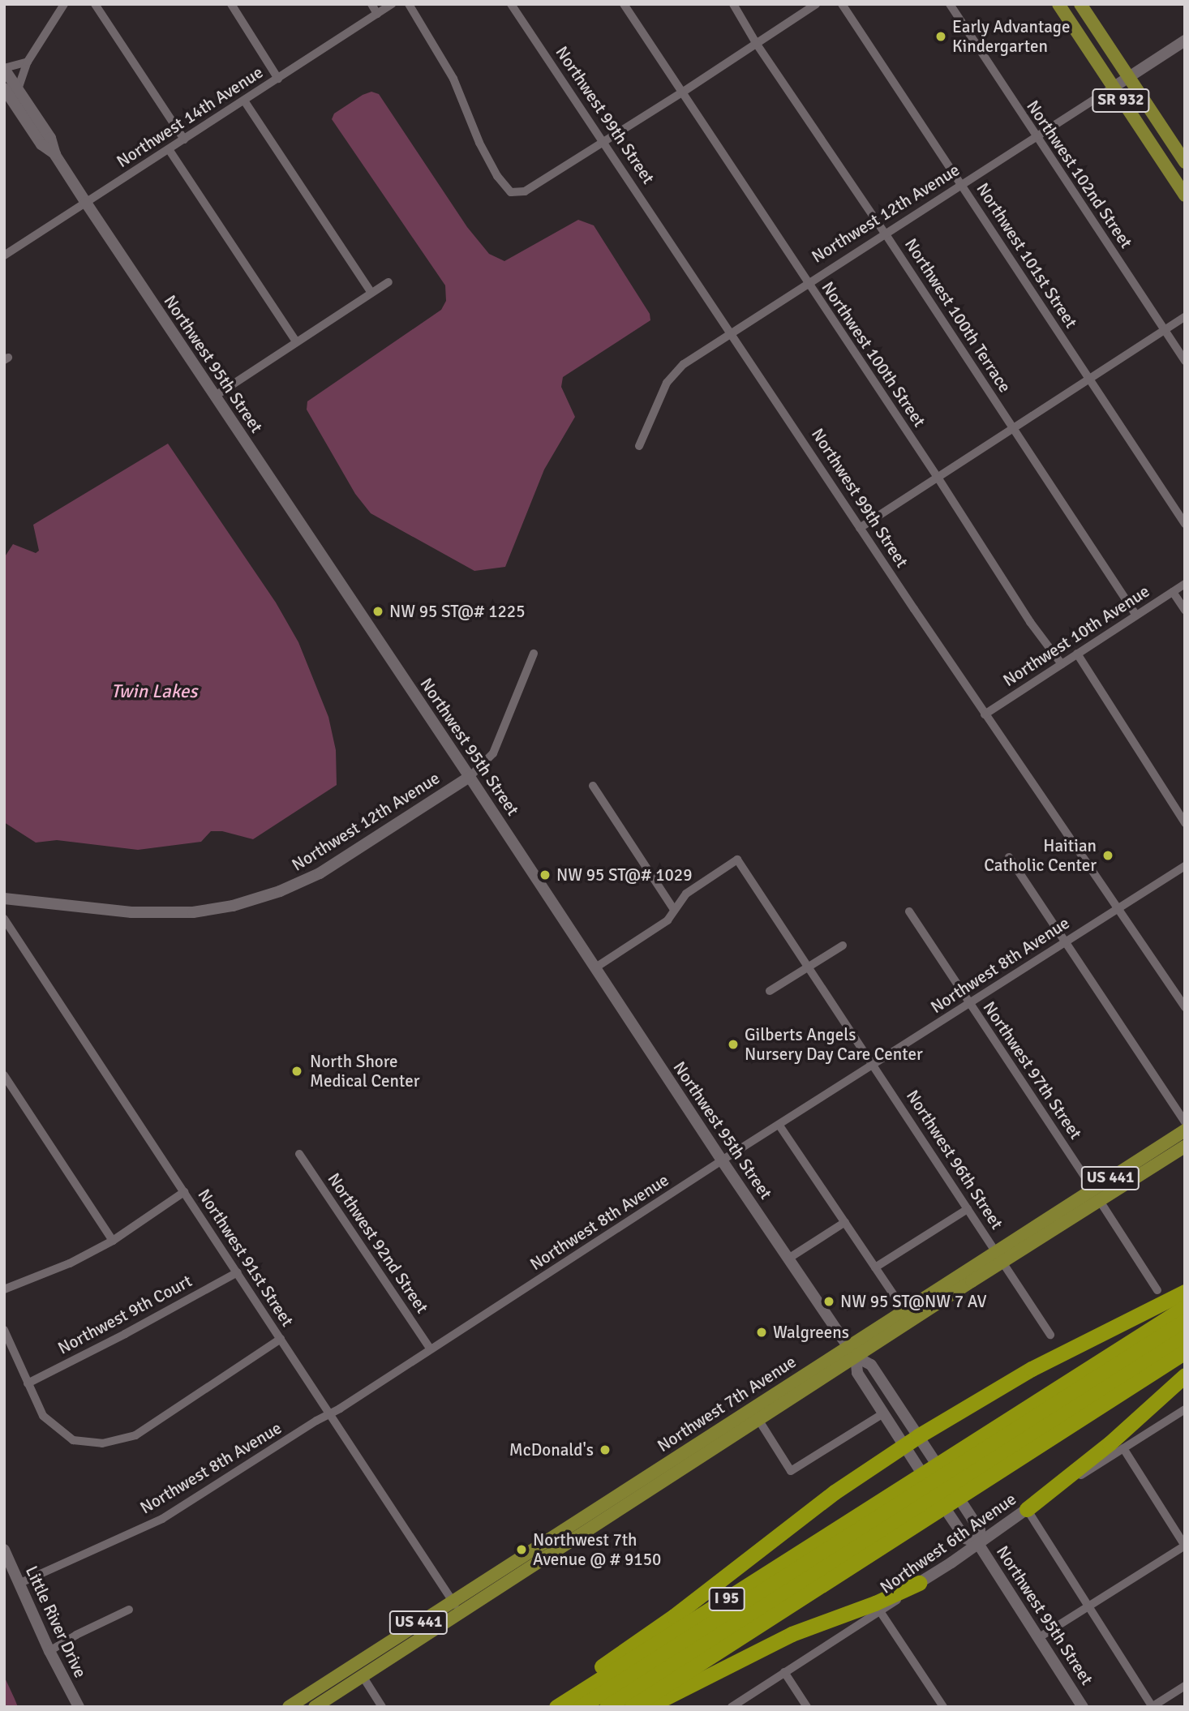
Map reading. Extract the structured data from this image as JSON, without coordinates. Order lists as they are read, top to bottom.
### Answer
{
  "streets": {
    "highway": ["I 95"],
    "main road": [
      "SR 932",
      "Northwest 12th Avenue",
      "Northwest 95th Street",
      "US 441",
      "Northwest 7th Avenue",
      "Northwest 6th Avenue",
      "Little River Drive"
    ],
    "street": [
      "Northwest 99th Street",
      "Northwest 14th Avenue",
      "Northwest 102nd Street",
      "Northwest 101st Street",
      "Northwest 100th Terrace",
      "Northwest 100th Street",
      "Northwest 10th Avenue",
      "Northwest 8th Avenue",
      "Northwest 97th Street",
      "Northwest 96th Street",
      "Northwest 92nd Street",
      "Northwest 91st Street",
      "Northwest 9th Court"
    ]
  },
  "crossings": [
    ["SR 932", "Northwest 12th Avenue"],
    ["Northwest 99th Street", "Northwest 12th Avenue"],
    ["Northwest 99th Street", "Northwest 10th Avenue"],
    ["Northwest 99th Street", "Northwest 8th Avenue"],
    ["Northwest 14th Avenue", "Northwest 95th Street"],
    ["Northwest 102nd Street", "Northwest 12th Avenue"],
    ["Northwest 12th Avenue", "Northwest 101st Street"],
    ["Northwest 12th Avenue", "Northwest 100th Terrace"],
    ["Northwest 12th Avenue", "Northwest 100th Street"],
    ["Northwest 12th Avenue", "Northwest 95th Street"],
    ["Northwest 100th Terrace", "Northwest 10th Avenue"],
    ["Northwest 100th Street", "Northwest 10th Avenue"],
    ["Northwest 95th Street", "Northwest 8th Avenue"],
    ["Northwest 95th Street", "Northwest 7th Avenue"],
    ["Northwest 95th Street", "Northwest 6th Avenue"],
    ["Northwest 8th Avenue", "Northwest 97th Street"],
    ["Northwest 8th Avenue", "Northwest 96th Street"],
    ["Northwest 8th Avenue", "Northwest 92nd Street"],
    ["Northwest 8th Avenue", "Northwest 91st Street"],
    ["Northwest 8th Avenue", "Little River Drive"],
    ["Northwest 97th Street", "Northwest 7th Avenue"],
    ["Northwest 96th Street", "Northwest 7th Avenue"],
    ["Northwest 91st Street", "Northwest 9th Court"],
    ["Northwest 91st Street", "Northwest 7th Avenue"]
  ],
  "water": ["Twin Lakes"],
  "places": [
    "Early Advantage Kindergarten",
    "NW 95 ST@# 1225",
    "Haitian Catholic Center",
    "NW 95 ST@# 1029",
    "Gilberts Angels Nursery Day Care Center",
    "North Shore Medical Center",
    "NW 95 ST@NW 7 AV",
    "Walgreens",
    "McDonald's",
    "Northwest 7th Avenue @ # 9150"
  ]
}
